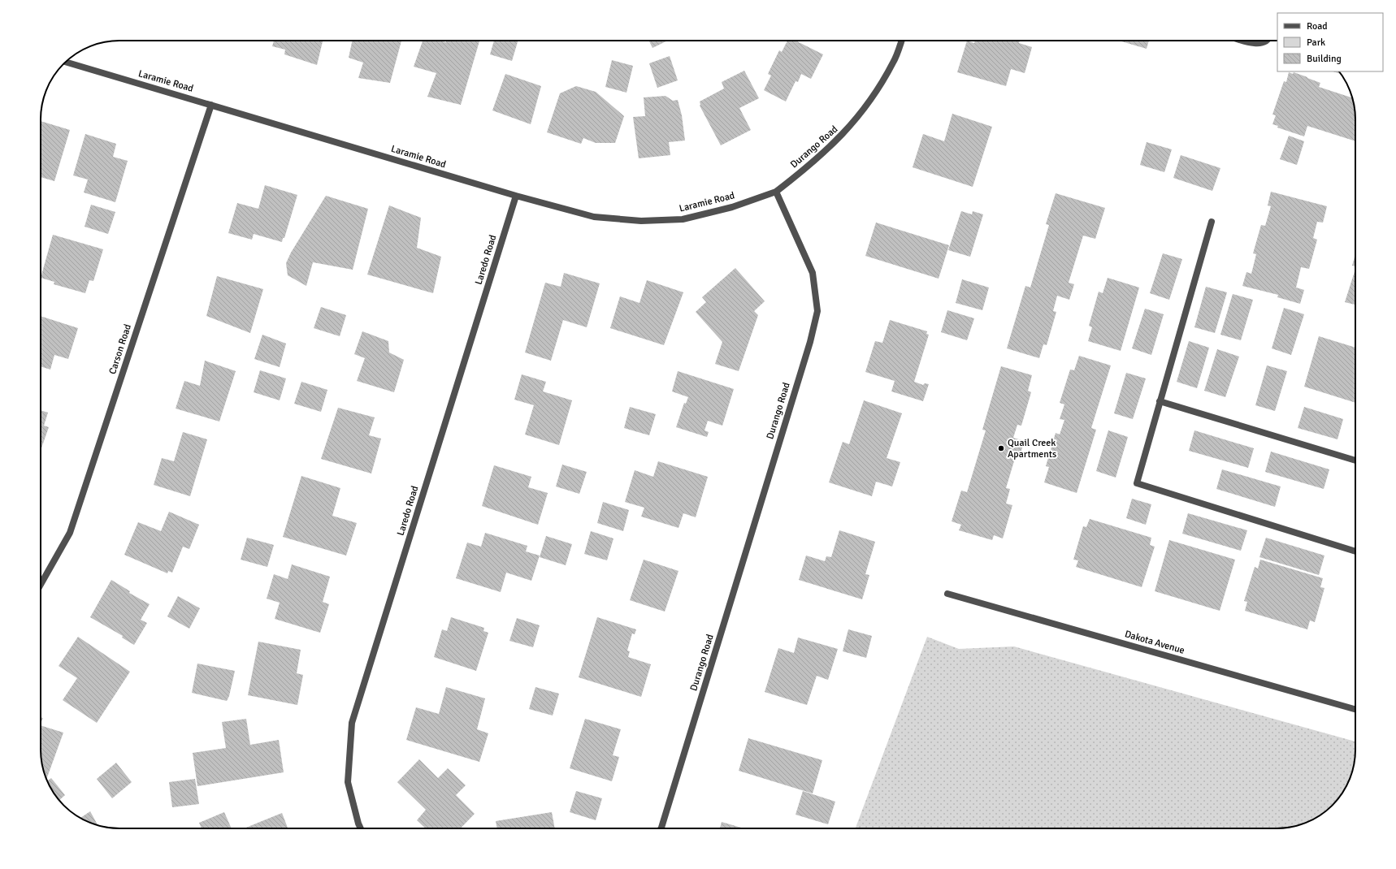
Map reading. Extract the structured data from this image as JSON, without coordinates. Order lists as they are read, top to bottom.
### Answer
{
  "streets": {
    "street": [
      "Laramie Road",
      "Durango Road",
      "Laredo Road",
      "Carson Road",
      "Dakota Avenue"
    ]
  },
  "crossings": [
    ["Laramie Road", "Durango Road"],
    ["Laramie Road", "Laredo Road"],
    ["Laramie Road", "Carson Road"]
  ],
  "places": ["Quail Creek Apartments"],
  "legend": ["Road", "Park", "Building"]
}
